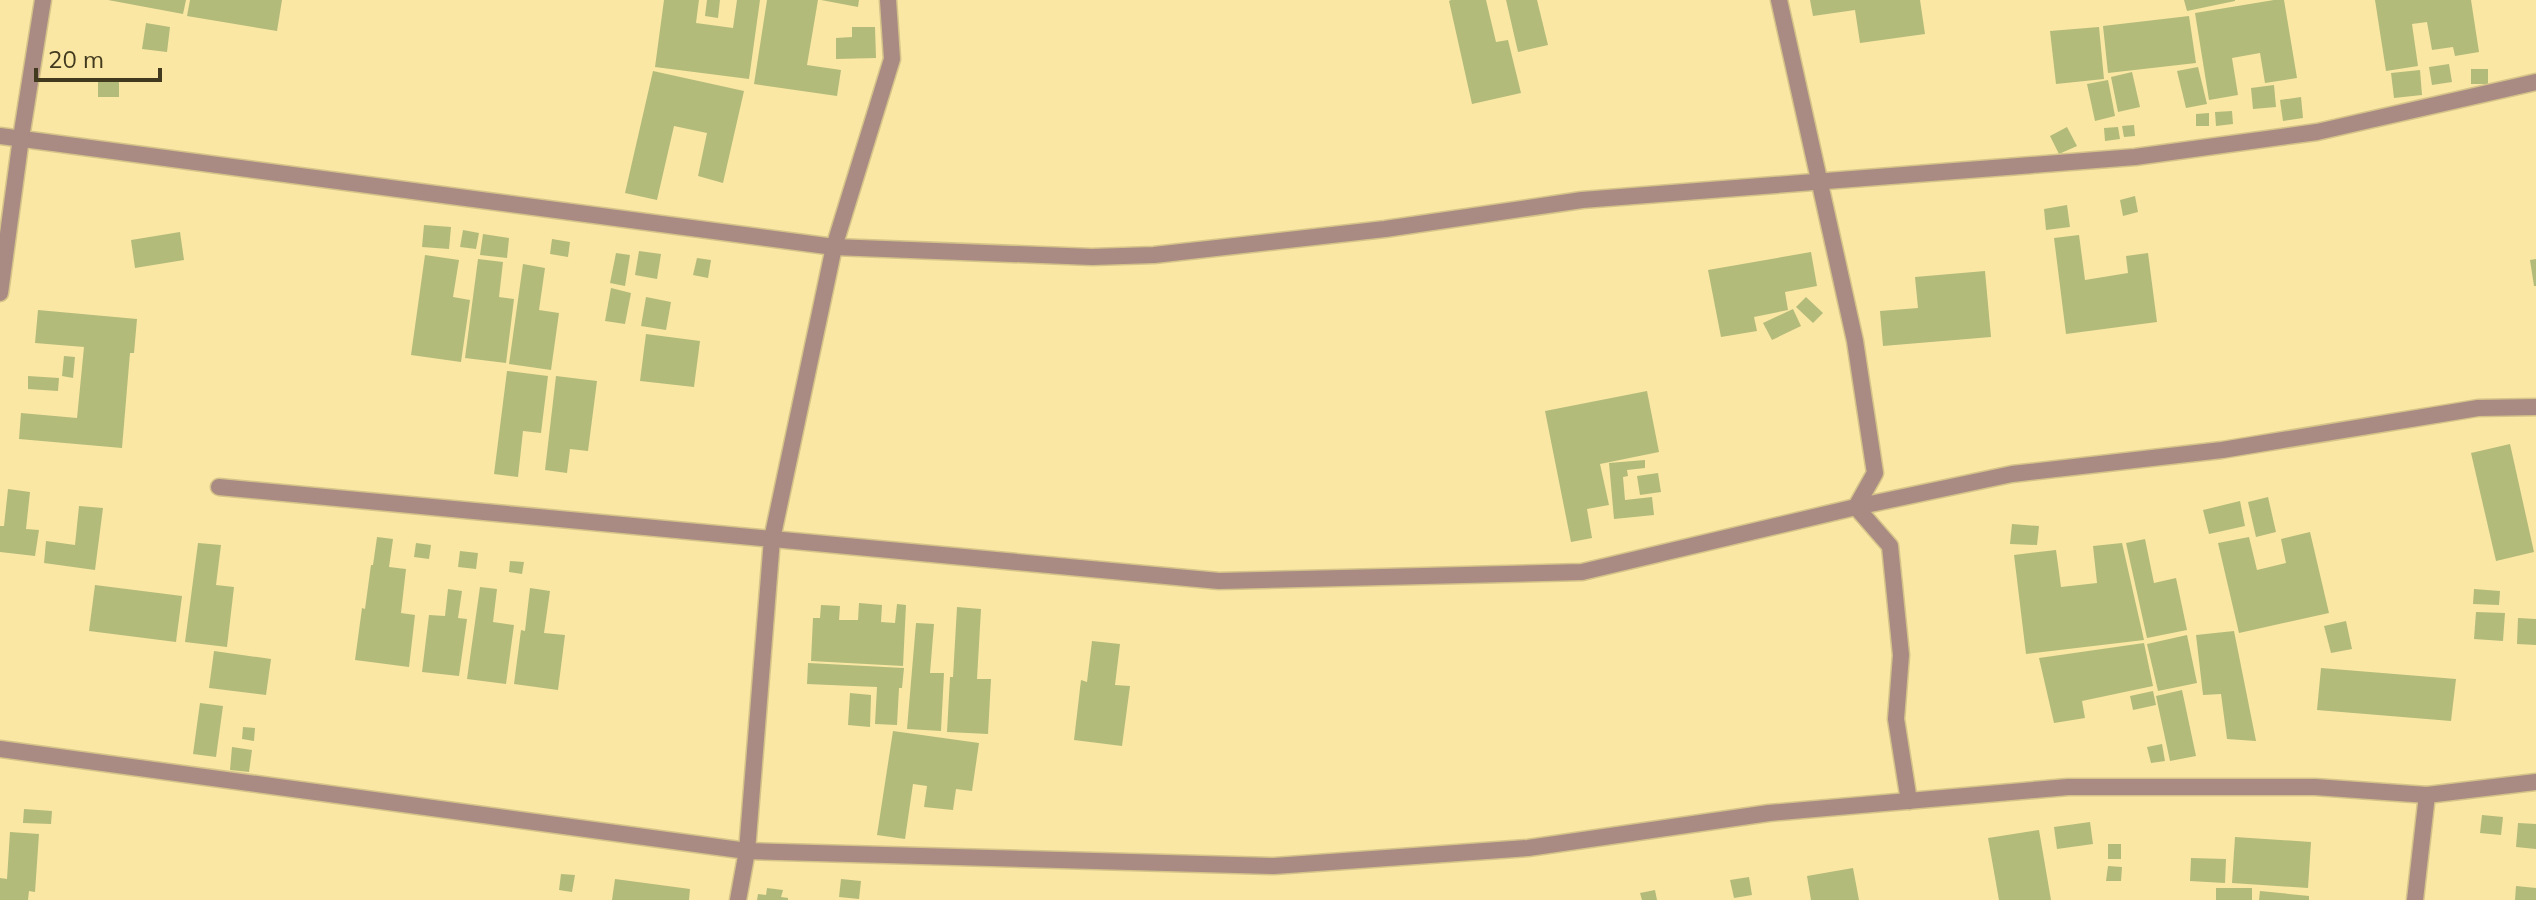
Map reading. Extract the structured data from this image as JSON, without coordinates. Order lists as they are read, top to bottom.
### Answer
{
  "scale_bar": "20 m"
}
